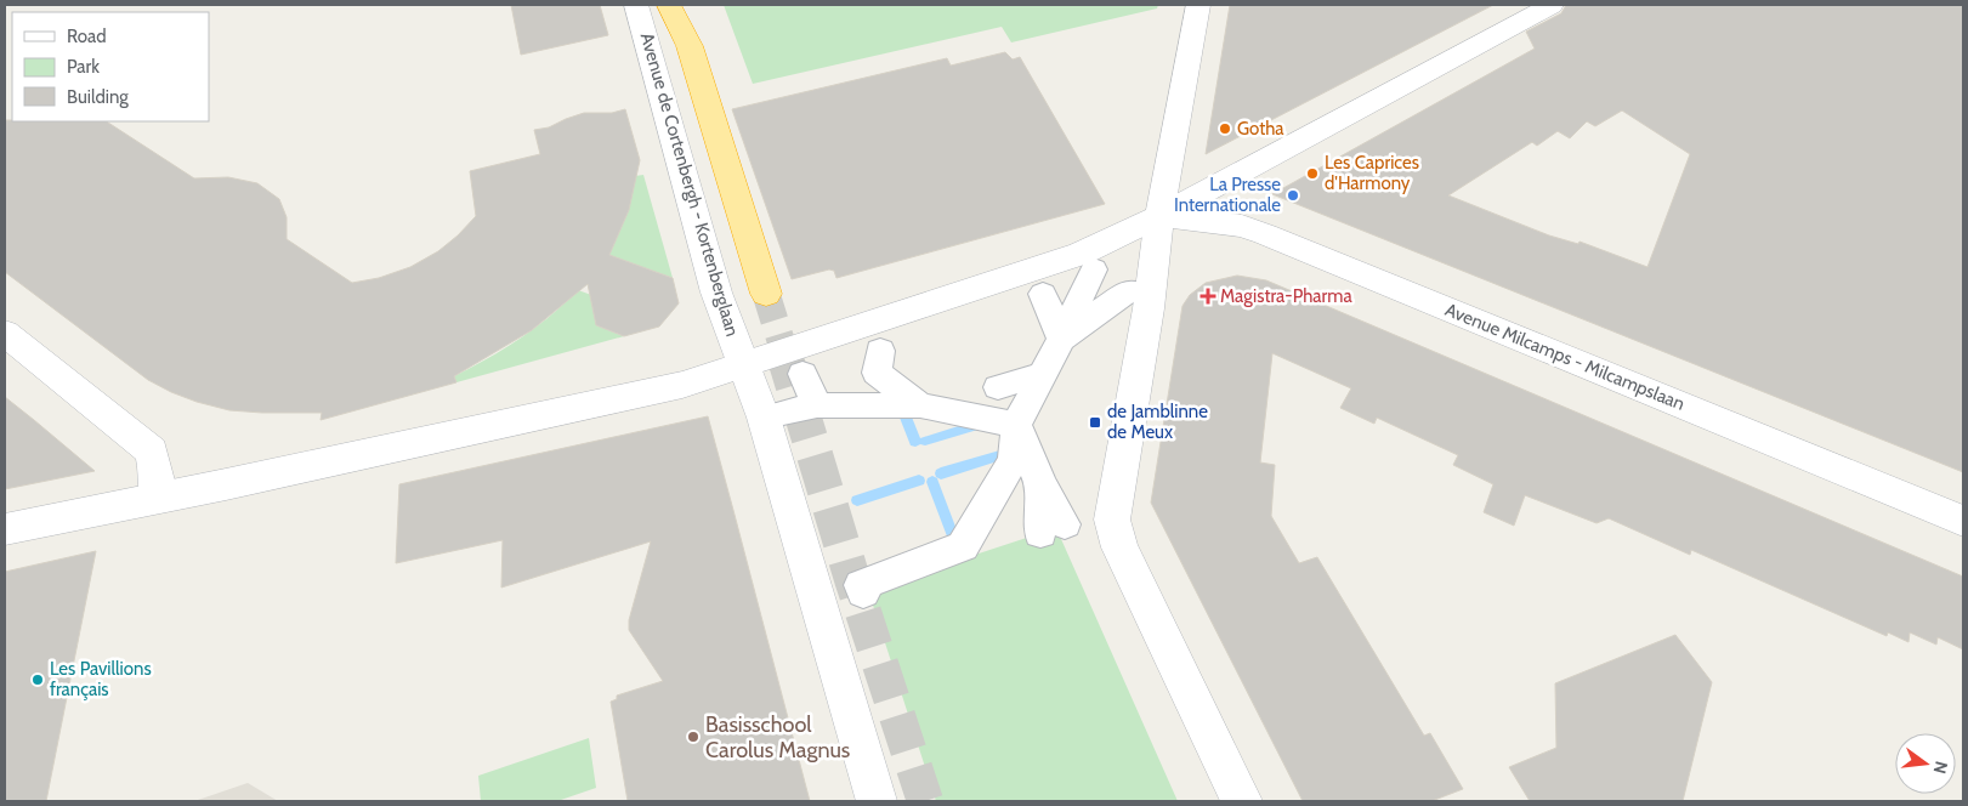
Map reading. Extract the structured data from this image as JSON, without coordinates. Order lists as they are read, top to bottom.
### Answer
{
  "streets": {
    "street": ["Avenue de Cortenbergh - Kortenberglaan", "Avenue Milcamps - Milcampslaan"]
  },
  "places": {
    "other": [
      "Gotha",
      "Les Caprices d'Harmony",
      "La Presse Internationale",
      "Les Pavillions français",
      "Basisschool Carolus Magnus"
    ],
    "health": ["Magistra-Pharma"],
    "transit": ["de Jamblinne de Meux"]
  },
  "legend": ["Road", "Park", "Building"],
  "north": "right"
}
